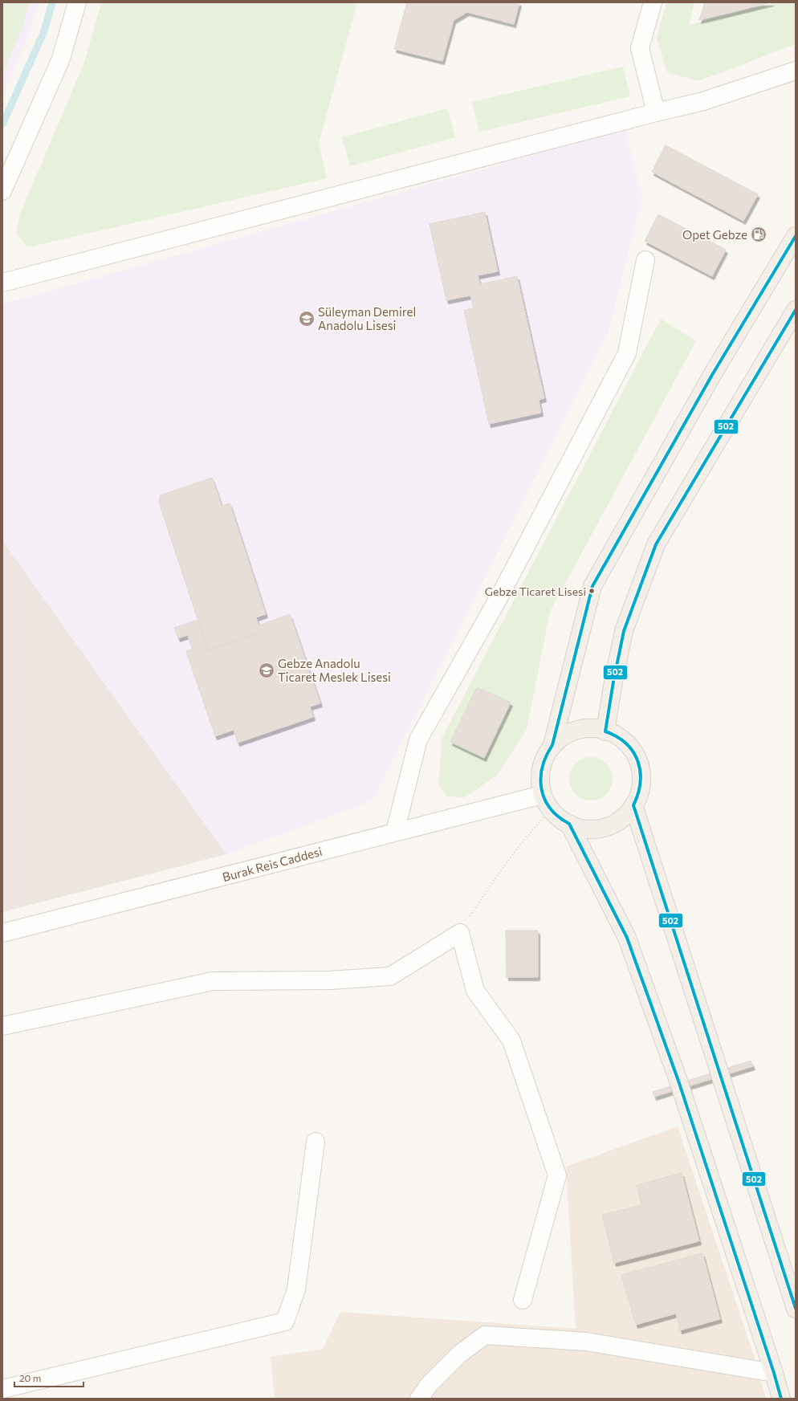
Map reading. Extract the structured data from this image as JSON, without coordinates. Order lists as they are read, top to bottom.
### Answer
{
  "streets": {
    "street": ["Burak Reis Caddesi"]
  },
  "places": {
    "fuel station": ["Opet Gebze"],
    "school or university": ["Süleyman Demirel Anadolu Lisesi", "Gebze Anadolu Ticaret Meslek Lisesi"],
    "other": ["Gebze Ticaret Lisesi"]
  },
  "lines": ["transit line 502"],
  "scale_bar": "20 m"
}
